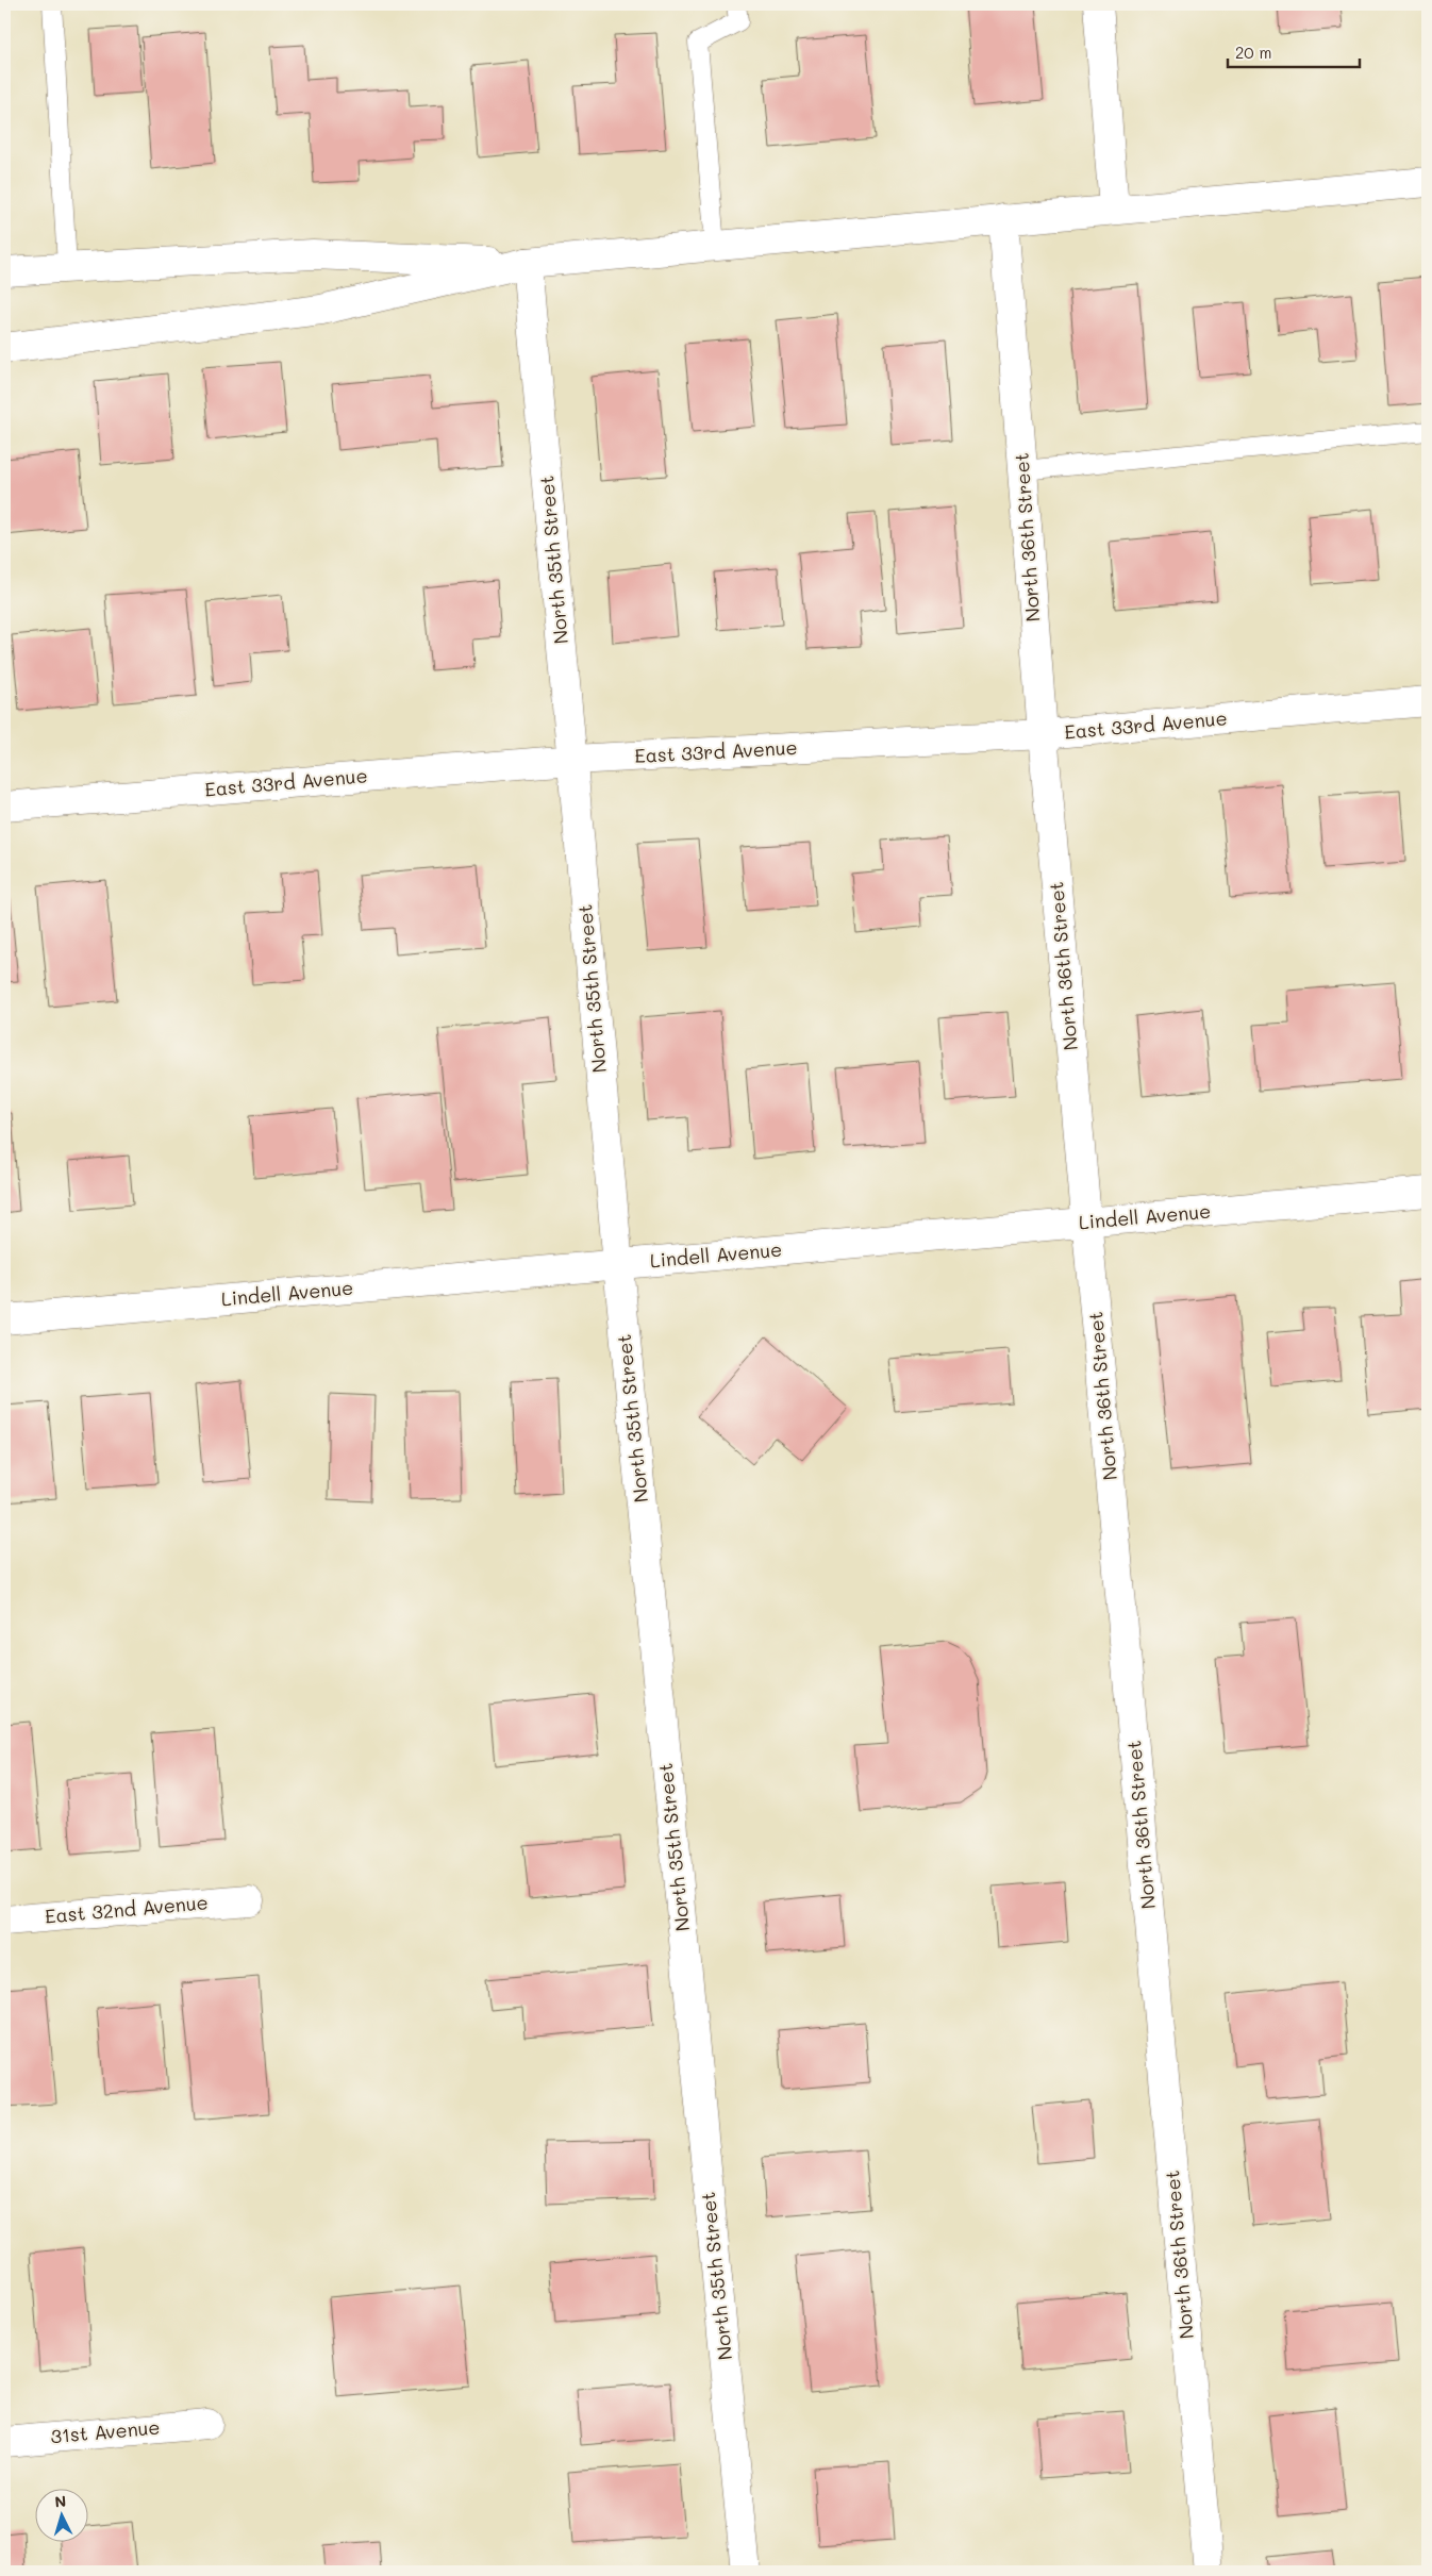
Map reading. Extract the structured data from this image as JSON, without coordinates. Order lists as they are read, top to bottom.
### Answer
{
  "streets": {
    "street": [
      "North 36th Street",
      "North 35th Street",
      "East 33rd Avenue",
      "Lindell Avenue",
      "East 32nd Avenue",
      "31st Avenue"
    ]
  },
  "crossings": [
    ["North 36th Street", "East 33rd Avenue"],
    ["North 36th Street", "Lindell Avenue"],
    ["North 35th Street", "East 33rd Avenue"],
    ["North 35th Street", "Lindell Avenue"]
  ],
  "scale_bar": "20 m",
  "north": "top"
}
